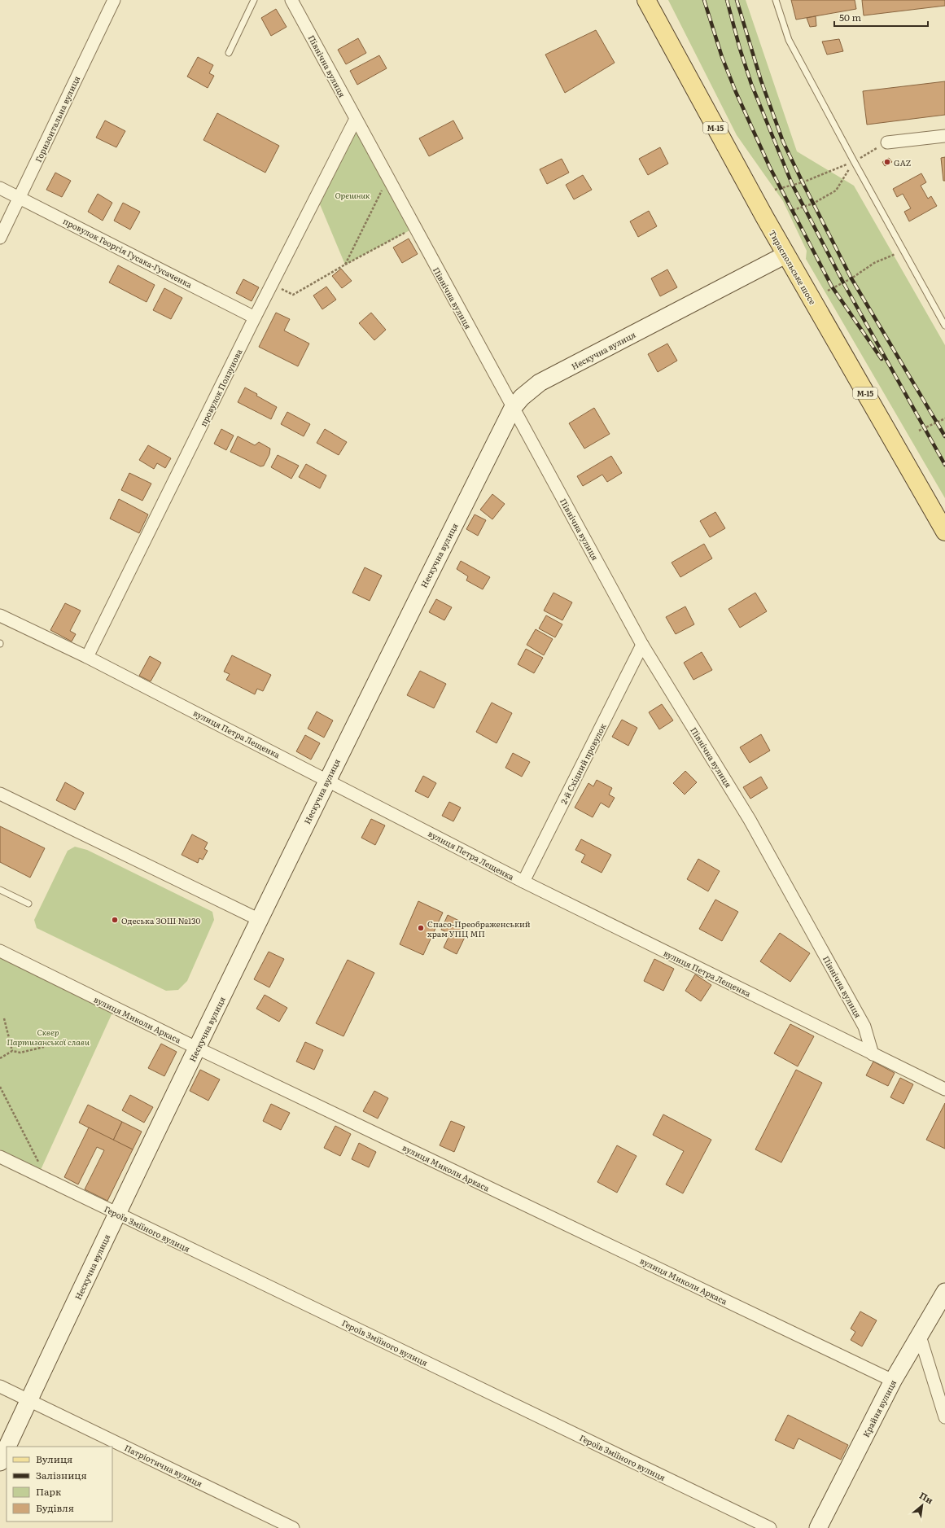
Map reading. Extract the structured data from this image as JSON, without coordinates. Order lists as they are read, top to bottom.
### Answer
{
  "streets": {
    "main road": ["М-15", "Тираспольське шосе"],
    "street": [
      "Північна вулиця",
      "Горизонтальна вулиця",
      "провулок Георгія Гусака-Гусаченка",
      "Нескучна вулиця",
      "провулок Ползунова",
      "вулиця Петра Лещенка",
      "2-й Східний провулок",
      "вулиця Миколи Аркаса",
      "Героїв Зміїного вулиця",
      "Крайня вулиця",
      "Патріотична вулиця"
    ]
  },
  "crossings": [
    ["Північна вулиця", "Нескучна вулиця"],
    ["Північна вулиця", "провулок Ползунова"],
    ["Північна вулиця", "вулиця Петра Лещенка"],
    ["Північна вулиця", "2-й Східний провулок"],
    ["Горизонтальна вулиця", "провулок Георгія Гусака-Гусаченка"],
    ["провулок Георгія Гусака-Гусаченка", "провулок Ползунова"],
    ["Тираспольське шосе", "Нескучна вулиця"],
    ["Нескучна вулиця", "вулиця Петра Лещенка"],
    ["Нескучна вулиця", "вулиця Миколи Аркаса"],
    ["Нескучна вулиця", "Героїв Зміїного вулиця"],
    ["Нескучна вулиця", "Патріотична вулиця"],
    ["провулок Ползунова", "вулиця Петра Лещенка"],
    ["вулиця Петра Лещенка", "2-й Східний провулок"],
    ["вулиця Миколи Аркаса", "Крайня вулиця"]
  ],
  "parks": ["Орешник", "Сквер Партизанської слави"],
  "places": ["GAZ", "Одеська ЗОШ №130", "Спасо-Преображенський храм УПЦ МП"],
  "legend": [
    "Вулиця",
    "Залізниця",
    "Парк",
    "Будівля"
  ],
  "scale_bar": "50 m",
  "north": "top right"
}
